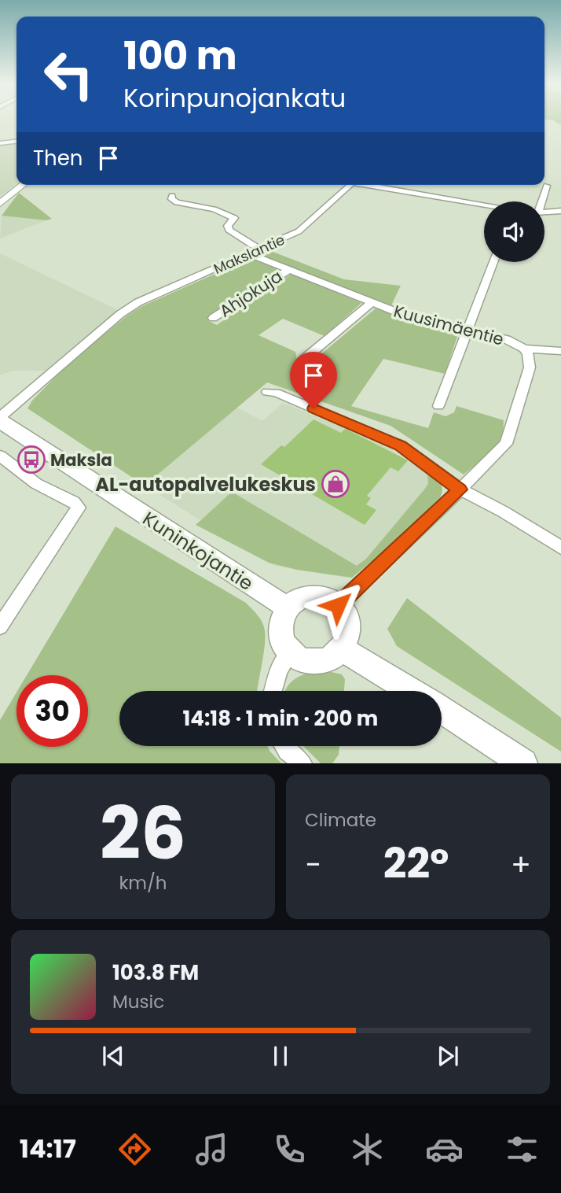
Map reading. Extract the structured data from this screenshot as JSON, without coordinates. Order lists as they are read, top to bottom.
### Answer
{
  "streets": {
    "main road": ["Kuninkojantie"],
    "street": ["Makslantie", "Ahjokuja", "Kuusimäentie"]
  },
  "crossings": [
    ["Makslantie", "Kuusimäentie"],
    ["Makslantie", "Kuninkojantie"],
    ["Ahjokuja", "Kuusimäentie"],
    ["Kuusimäentie", "Kuninkojantie"]
  ],
  "places": {
    "bus stop": ["Maksla"],
    "shop": ["AL-autopalvelukeskus"]
  },
  "page": {
    "turn": ["100 m", "Korinpunojankatu"],
    "then": "Then",
    "limit": "30",
    "trip": "14:18 · 1 min · 200 m",
    "tile": [
      ["26", "km/h"],
      "Climate"
    ],
    "heat": ["−", "22°", "+"],
    "song": ["103.8 FM", "Music"],
    "tabs": "14:17"
  }
}
